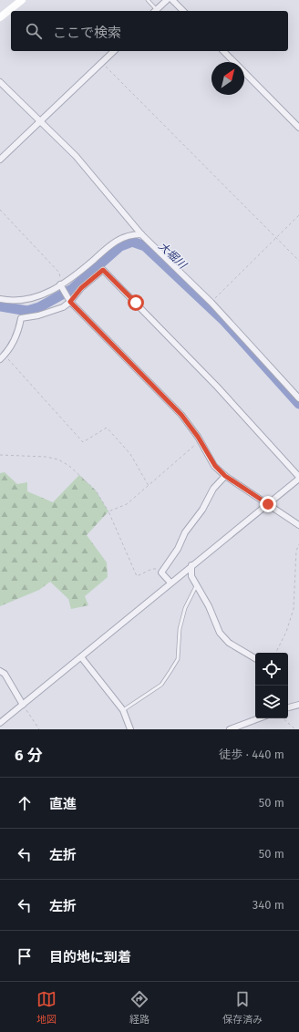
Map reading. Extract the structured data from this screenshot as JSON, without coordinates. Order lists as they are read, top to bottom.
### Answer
{
  "water": ["大堀川"],
  "north": "top right",
  "page": {
    "search": "ここで検索",
    "heading": ["6 分", "徒歩 · 440 m"],
    "list": [
      ["直進", "50 m"],
      ["左折", "50 m"],
      ["左折", "340 m"],
      "目的地に到着"
    ],
    "nav": ["地図", "経路", "保存済み"]
  }
}
